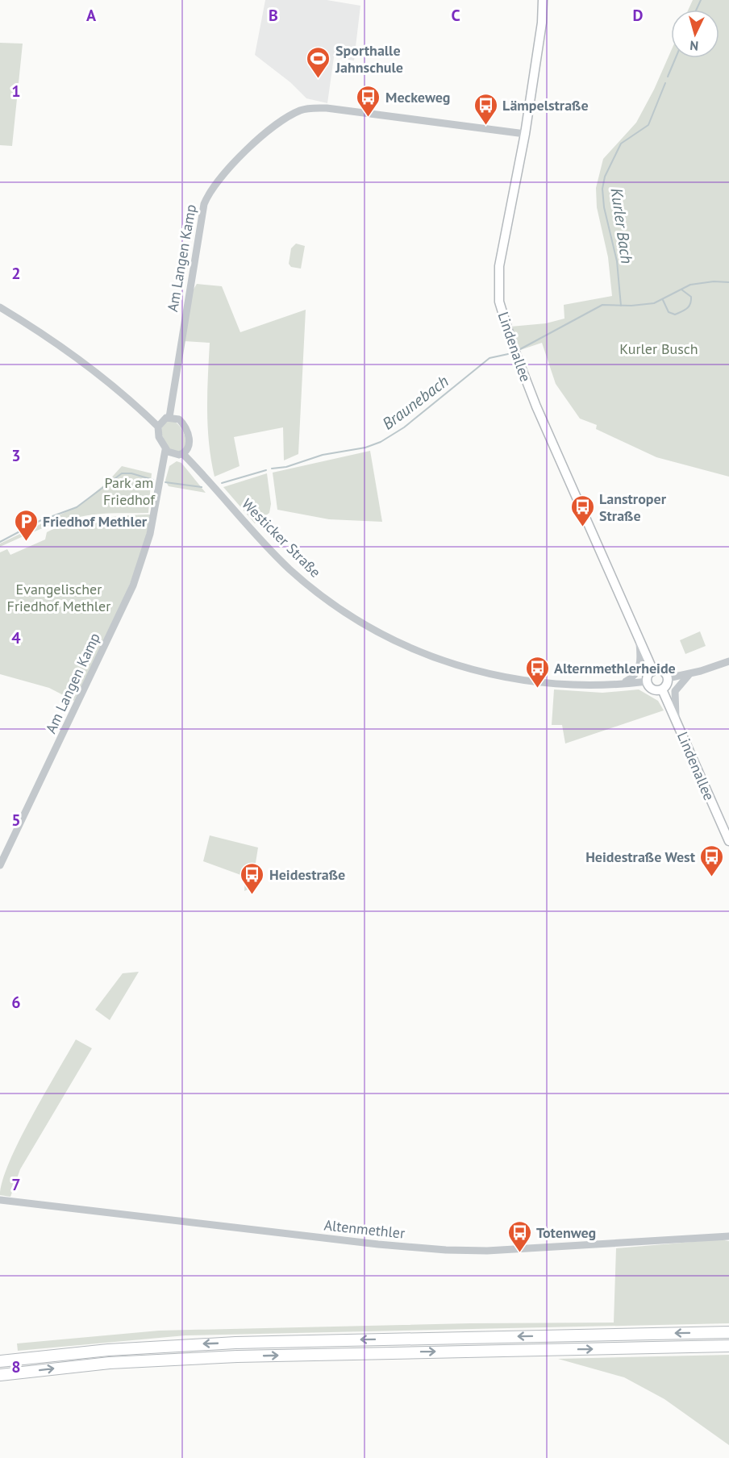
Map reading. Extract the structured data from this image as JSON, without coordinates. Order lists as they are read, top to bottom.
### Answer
{
  "streets": {
    "main road": ["Lindenallee"],
    "street": ["Am Langen Kamp", "Westicker Straße", "Altenmethler"]
  },
  "crossings": [
    ["Am Langen Kamp", "Lindenallee"],
    ["Am Langen Kamp", "Westicker Straße"],
    ["Lindenallee", "Westicker Straße"]
  ],
  "water": ["Kurler Bach", "Braunebach"],
  "parks": ["Kurler Busch", "Park am Friedhof", "Evangelischer Friedhof Methler"],
  "places": {
    "sports": ["Sporthalle Jahnschule"],
    "bus stop": [
      "Meckeweg",
      "Lämpelstraße",
      "Lanstroper Straße",
      "Alternmethlerheide",
      "Heidestraße West",
      "Heidestraße",
      "Totenweg"
    ],
    "parking": ["Friedhof Methler"]
  },
  "north": "bottom",
  "grid": {
    "columns": [
      "A",
      "B",
      "C",
      "D"
    ],
    "rows": [
      "1",
      "2",
      "3",
      "4",
      "5",
      "6",
      "7",
      "8"
    ]
  }
}
